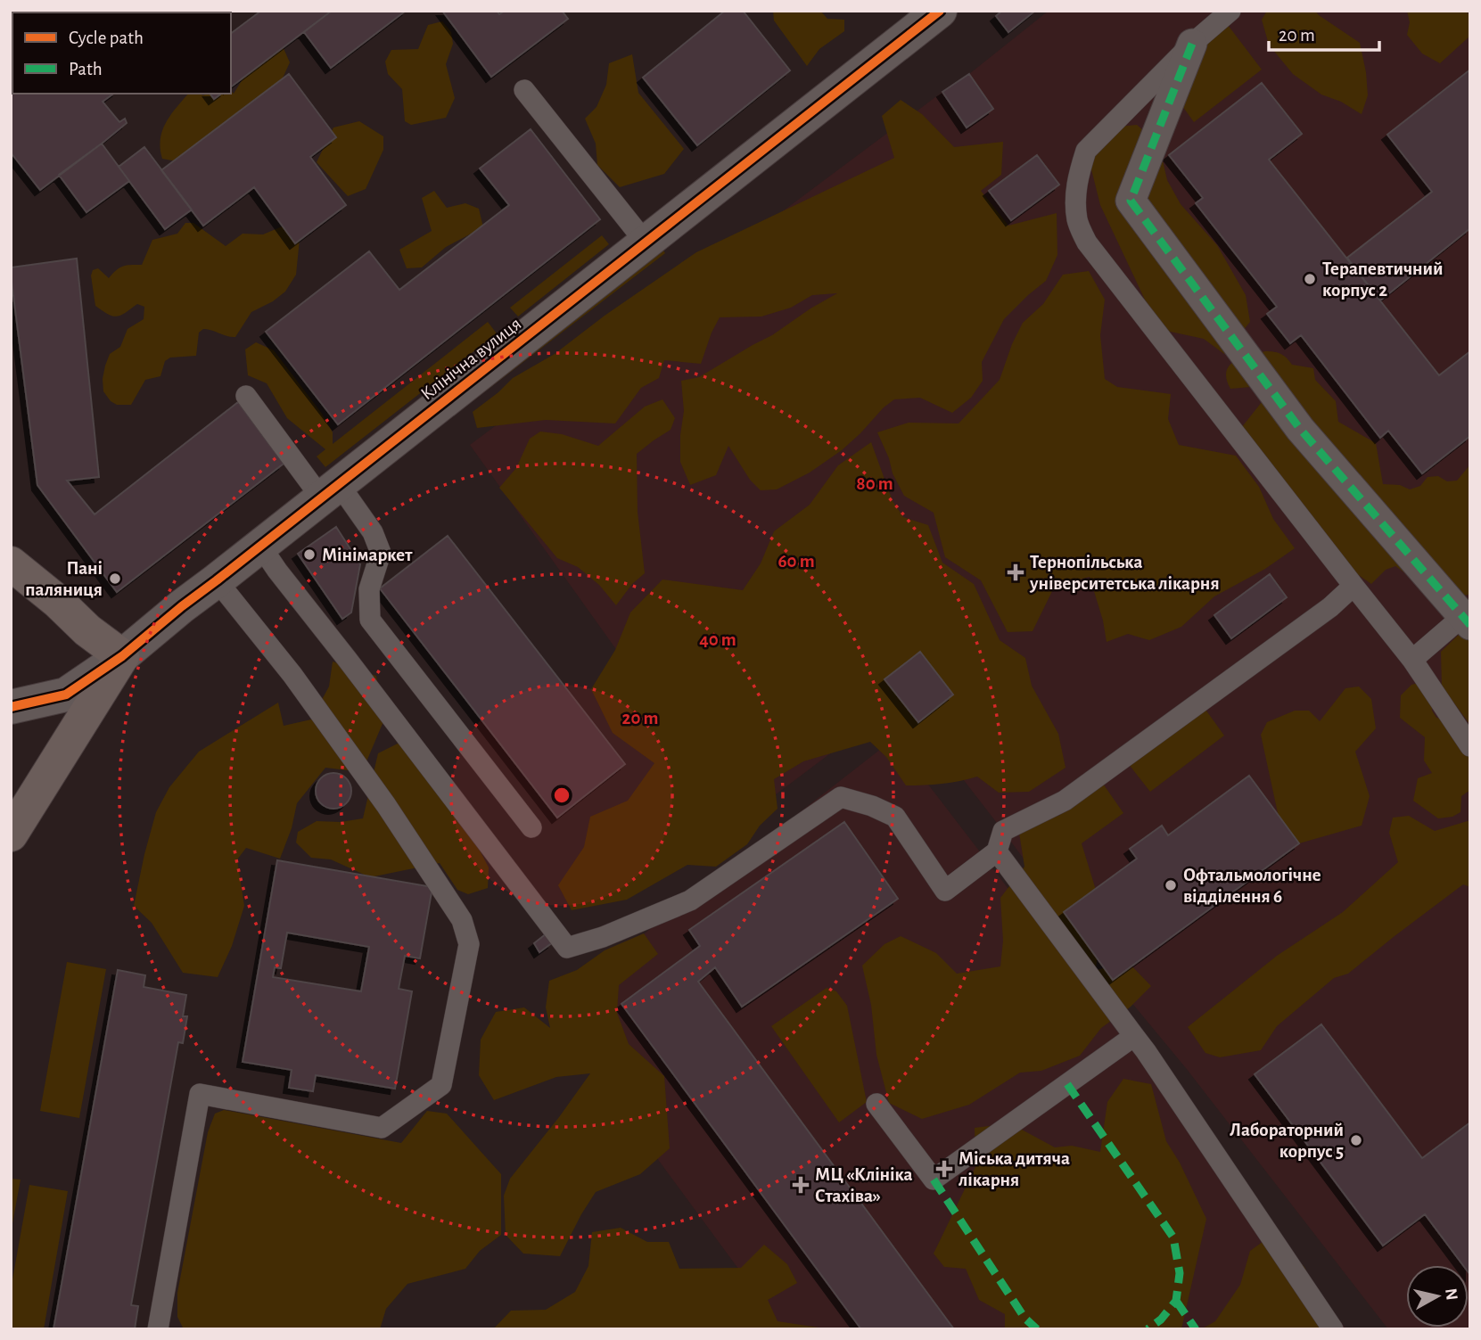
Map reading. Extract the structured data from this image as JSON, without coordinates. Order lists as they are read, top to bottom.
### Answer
{
  "streets": {
    "street": ["Клінічна вулиця"]
  },
  "places": {
    "other": [
      "Терапевтичний корпус 2",
      "Мінімаркет",
      "Пані паляниця",
      "Офтальмологічне відділення 6",
      "Лабораторний корпус 5"
    ],
    "health": ["Тернопільська університетська лікарня", "Міська дитяча лікарня", "МЦ «Клініка Стахіва»"]
  },
  "legend": ["Cycle path", "Path"],
  "scale_bar": "20 m",
  "north": "right",
  "rings": [
    "80 m",
    "60 m",
    "40 m",
    "20 m"
  ]
}
